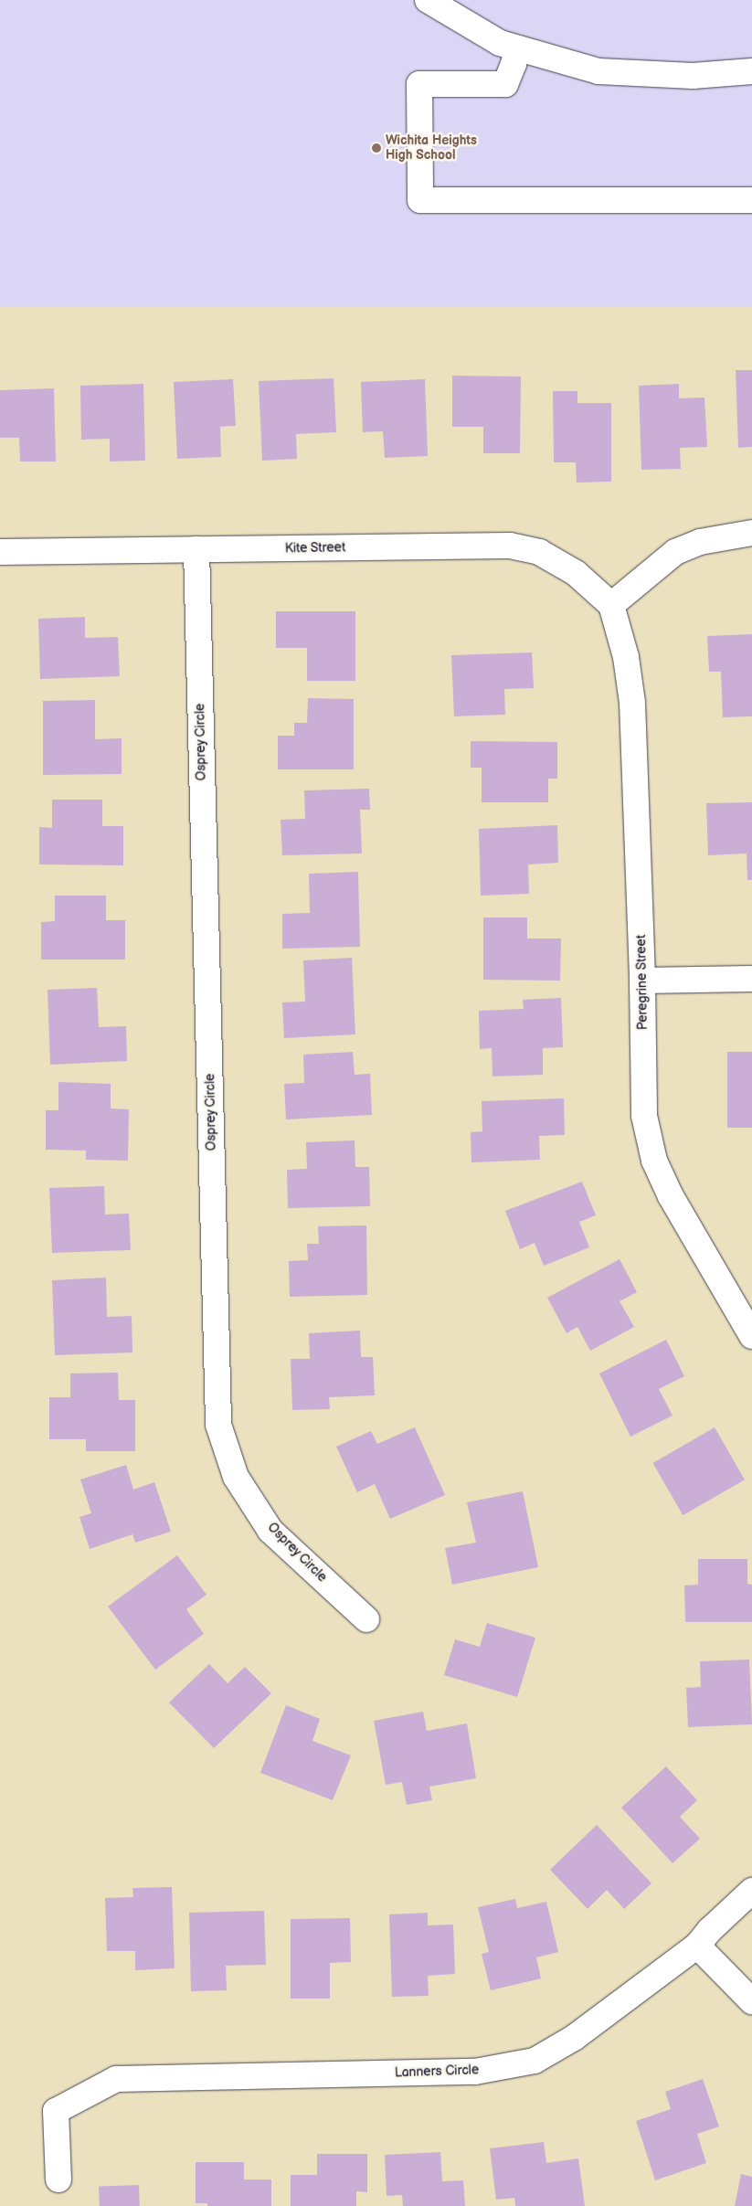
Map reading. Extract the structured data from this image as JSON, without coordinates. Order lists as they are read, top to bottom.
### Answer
{
  "streets": {
    "street": [
      "Kite Street",
      "Osprey Circle",
      "Peregrine Street",
      "Lanners Circle"
    ]
  },
  "crossings": [
    ["Kite Street", "Osprey Circle"],
    ["Kite Street", "Peregrine Street"]
  ],
  "places": ["Wichita Heights High School"]
}
